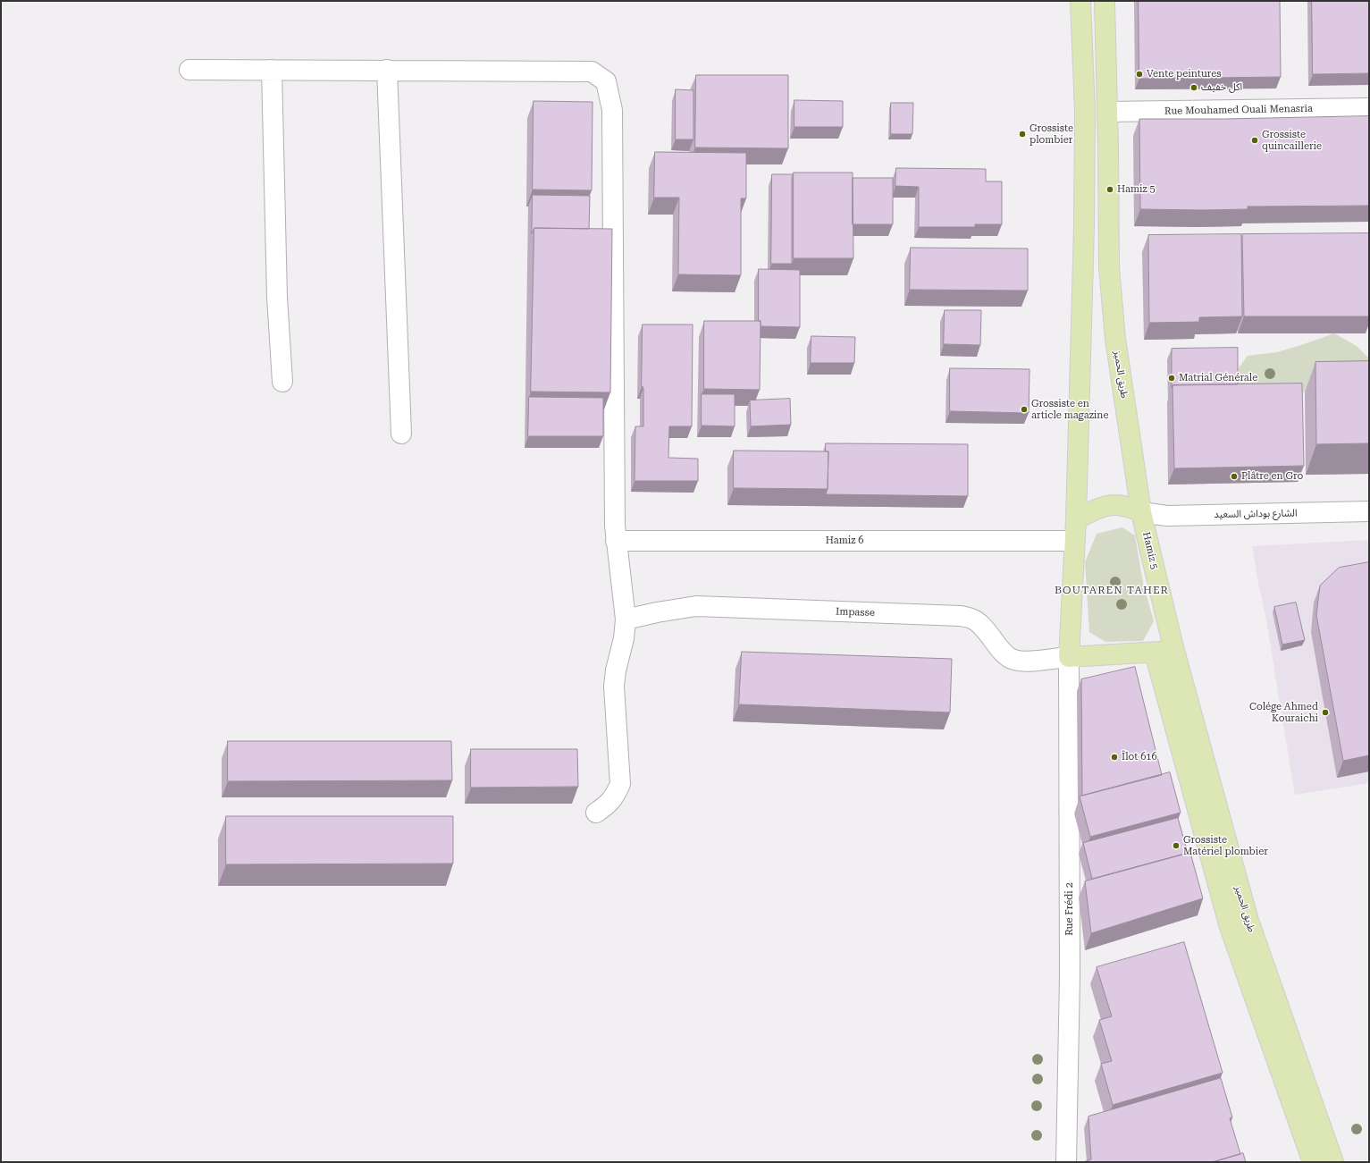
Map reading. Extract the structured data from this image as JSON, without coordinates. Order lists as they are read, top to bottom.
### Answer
{
  "streets": {
    "main road": ["طريق الحميز", "Hamiz 5"],
    "street": [
      "Rue Mouhamed Ouali Menasria",
      "الشارع بوداش السعيد",
      "Hamiz 6",
      "Impasse",
      "Rue Frédi 2"
    ]
  },
  "crossings": [
    ["Rue Mouhamed Ouali Menasria", "طريق الحميز"],
    ["طريق الحميز", "الشارع بوداش السعيد"],
    ["طريق الحميز", "Hamiz 5"],
    ["الشارع بوداش السعيد", "Hamiz 5"],
    ["Impasse", "Rue Frédi 2"]
  ],
  "districts": ["BOUTAREN TAHER"],
  "places": [
    "Vente peintures",
    "اكل خفيف",
    "Grossiste plombier",
    "Grossiste quincaillerie",
    "Hamiz 5",
    "Matrial Générale",
    "Grossiste en article magazine",
    "Plâtre en Gro",
    "Colége Ahmed Kouraichi",
    "Îlot 616",
    "Grossiste Matériel plombier"
  ]
}
